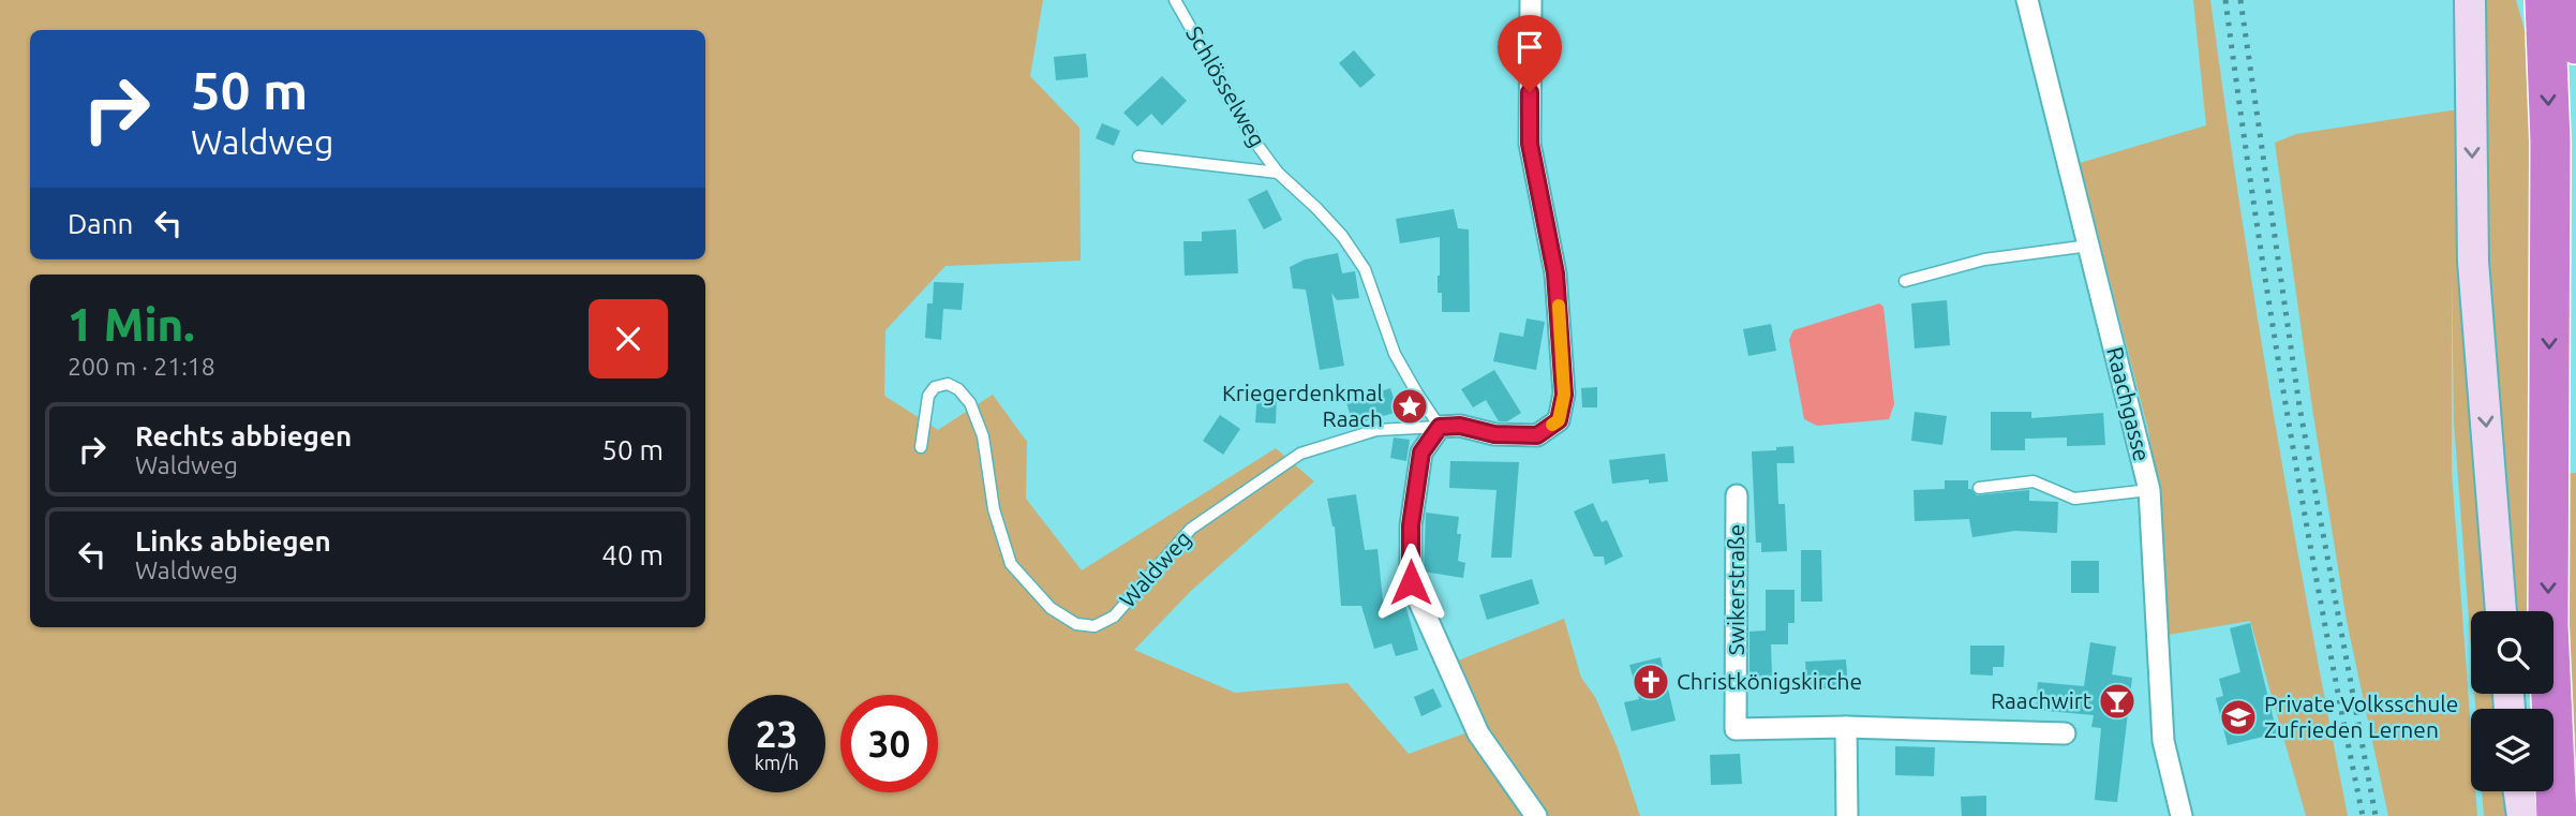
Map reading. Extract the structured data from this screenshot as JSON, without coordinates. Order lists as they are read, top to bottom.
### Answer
{
  "streets": {
    "street": ["Raachgasse", "Waldweg", "Swikerstraße"],
    "lane": ["Schlösselweg"]
  },
  "crossings": [
    ["Schlösselweg", "Waldweg"]
  ],
  "places": {
    "place": ["Kriegerdenkmal Raach"],
    "church": ["Christkönigskirche"],
    "bar": ["Raachwirt"],
    "school or university": ["Private Volksschule Zufrieden Lernen"]
  },
  "page": {
    "turn": ["50 m", "Waldweg"],
    "then": "Dann",
    "heading": ["1 Min.", "200 m · 21:18"],
    "list": [
      {
        "name": "Rechts abbiegen",
        "note": "Waldweg",
        "value": "50 m"
      },
      {
        "name": "Links abbiegen",
        "note": "Waldweg",
        "value": "40 m"
      }
    ],
    "speed": "23 km/h",
    "limit": "30"
  }
}
